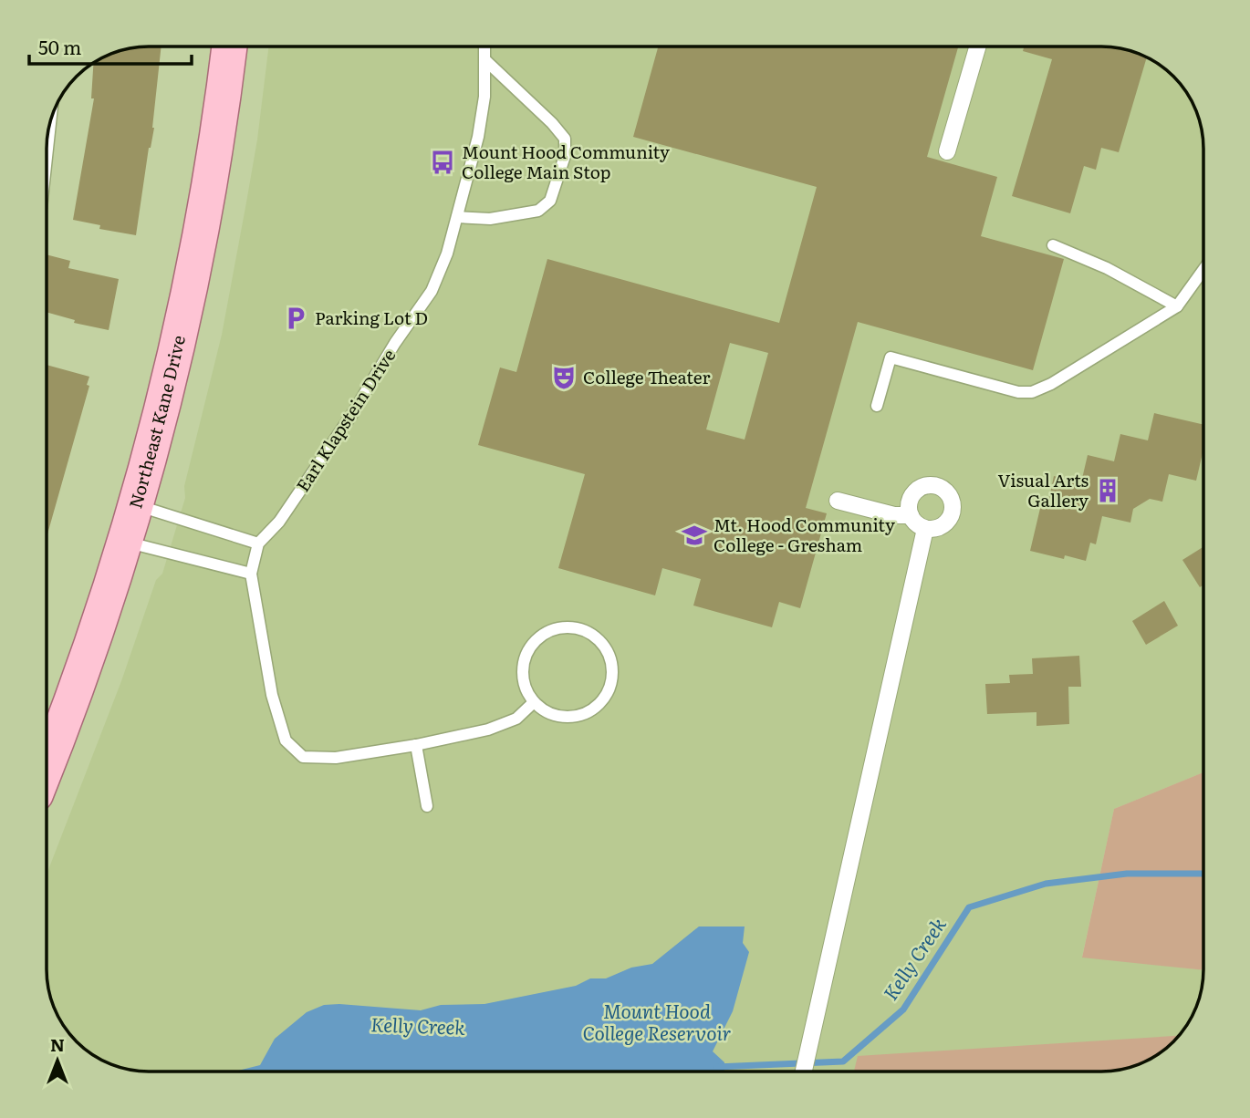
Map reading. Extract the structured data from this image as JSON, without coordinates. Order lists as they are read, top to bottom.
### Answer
{
  "streets": {
    "main road": ["Northeast Kane Drive"],
    "lane": ["Earl Klapstein Drive"]
  },
  "water": ["Kelly Creek", "Mount Hood College Reservoir"],
  "places": {
    "bus stop": ["Mount Hood Community College Main Stop"],
    "parking": ["Parking Lot D"],
    "theatre": ["College Theater"],
    "building": ["Visual Arts Gallery"],
    "school or university": ["Mt. Hood Community College - Gresham"]
  },
  "scale_bar": "50 m",
  "north": "top"
}
